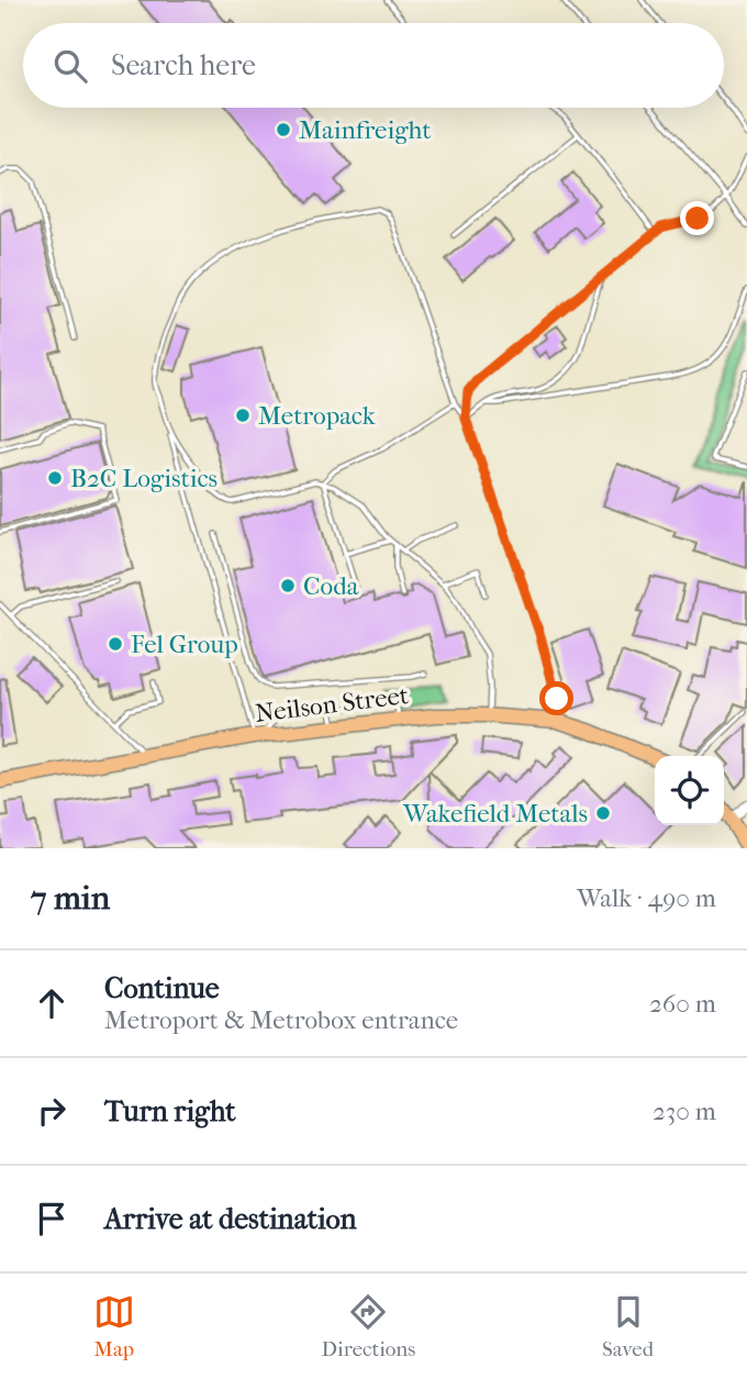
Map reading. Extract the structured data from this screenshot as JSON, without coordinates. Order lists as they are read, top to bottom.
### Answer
{
  "streets": {
    "main road": ["Neilson Street"]
  },
  "places": [
    "Mainfreight",
    "Metropack",
    "B2C Logistics",
    "Coda",
    "Fel Group",
    "Wakefield Metals"
  ],
  "page": {
    "search": "Search here",
    "heading": ["7 min", "Walk · 490 m"],
    "list": [
      ["Continue", "Metroport & Metrobox entrance", "260 m"],
      ["Turn right", "230 m"],
      "Arrive at destination"
    ],
    "nav": ["Map", "Directions", "Saved"]
  }
}
